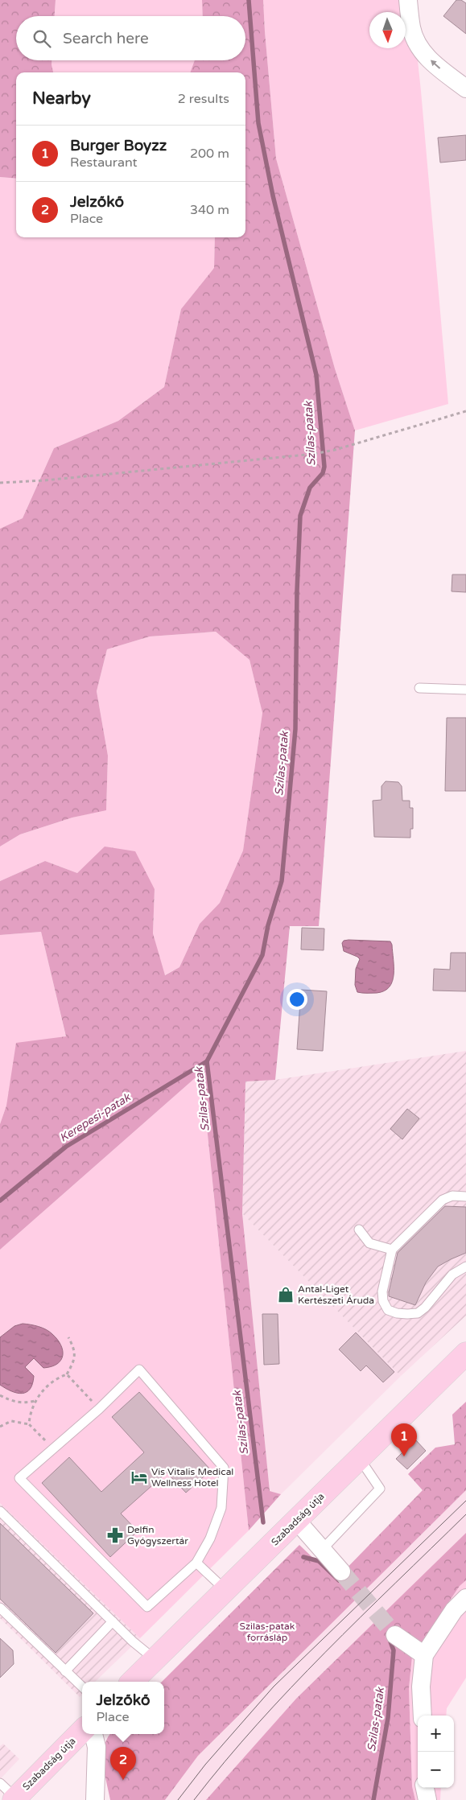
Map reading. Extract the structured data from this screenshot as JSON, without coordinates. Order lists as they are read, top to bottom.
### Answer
{
  "streets": {
    "main road": ["Szabadság útja"]
  },
  "water": ["Szilas-patak", "Kerepesi-patak"],
  "parks": ["Szilas-patak forrásláp"],
  "places": {
    "shop": ["Antal-Liget Kertészeti Áruda"],
    "hotel": ["Vis Vitalis Medical Wellness Hotel"],
    "pharmacy": ["Delfin Gyógyszertár"]
  },
  "north": "bottom",
  "page": {
    "search": "Search here",
    "heading": ["Nearby", "2 results"],
    "list": [
      {
        "mark": "1",
        "name": "Burger Boyzz",
        "note": "Restaurant",
        "value": "200 m"
      },
      {
        "mark": "2",
        "name": "Jelzőkő",
        "note": "Place",
        "value": "340 m"
      }
    ],
    "pins": ["1", "2"],
    "popup": ["Jelzőkő", "Place"],
    "map_buttons": ["+", "−"]
  }
}
